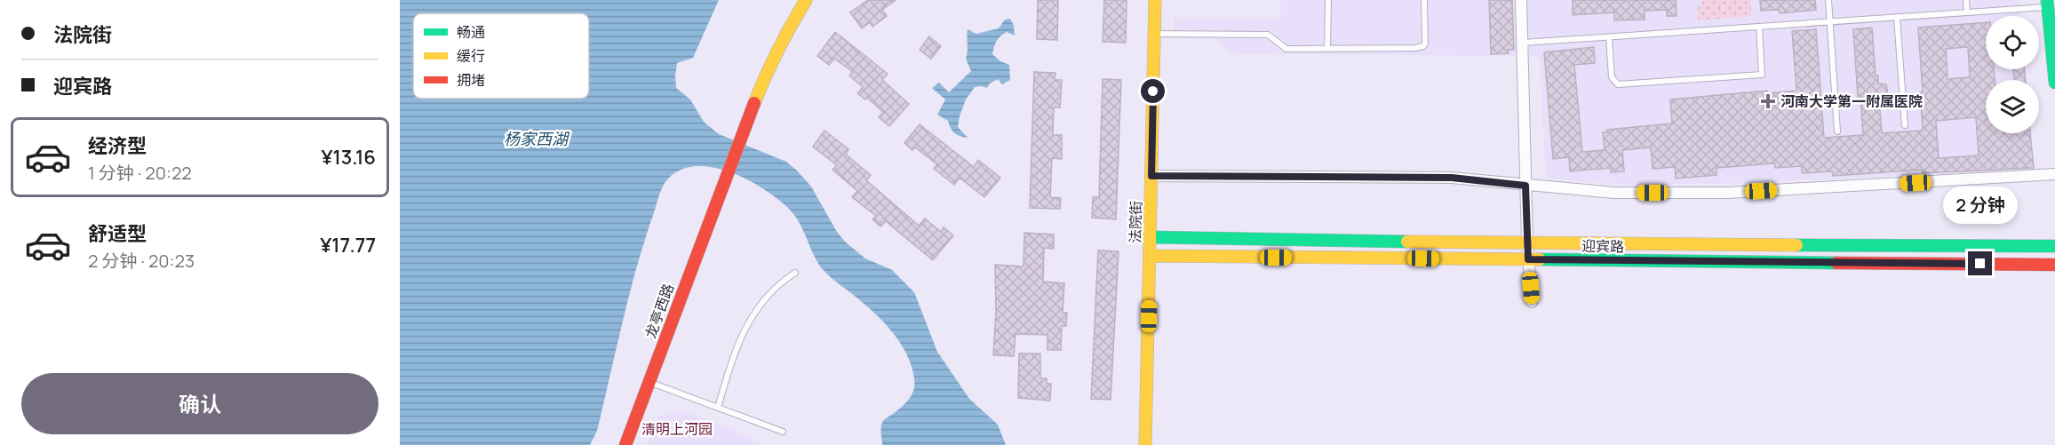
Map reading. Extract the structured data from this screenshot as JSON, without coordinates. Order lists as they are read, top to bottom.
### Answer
{
  "streets": {
    "main road": ["法院街", "迎宾路", "龙亭西路"]
  },
  "crossings": [
    ["法院街", "迎宾路"]
  ],
  "water": ["杨家西湖"],
  "parks": ["清明上河园"],
  "places": {
    "health": ["河南大学第一附属医院"]
  },
  "legend": ["畅通", "缓行", "拥堵"],
  "page": {
    "banner": ["法院街", "迎宾路"],
    "list": [
      {
        "name": "经济型",
        "note": "1 分钟 · 20:22",
        "value": "¥13.16"
      },
      {
        "name": "舒适型",
        "note": "2 分钟 · 20:23",
        "value": "¥17.77"
      }
    ],
    "bubble": "2 分钟",
    "buttons": "确认"
  }
}
